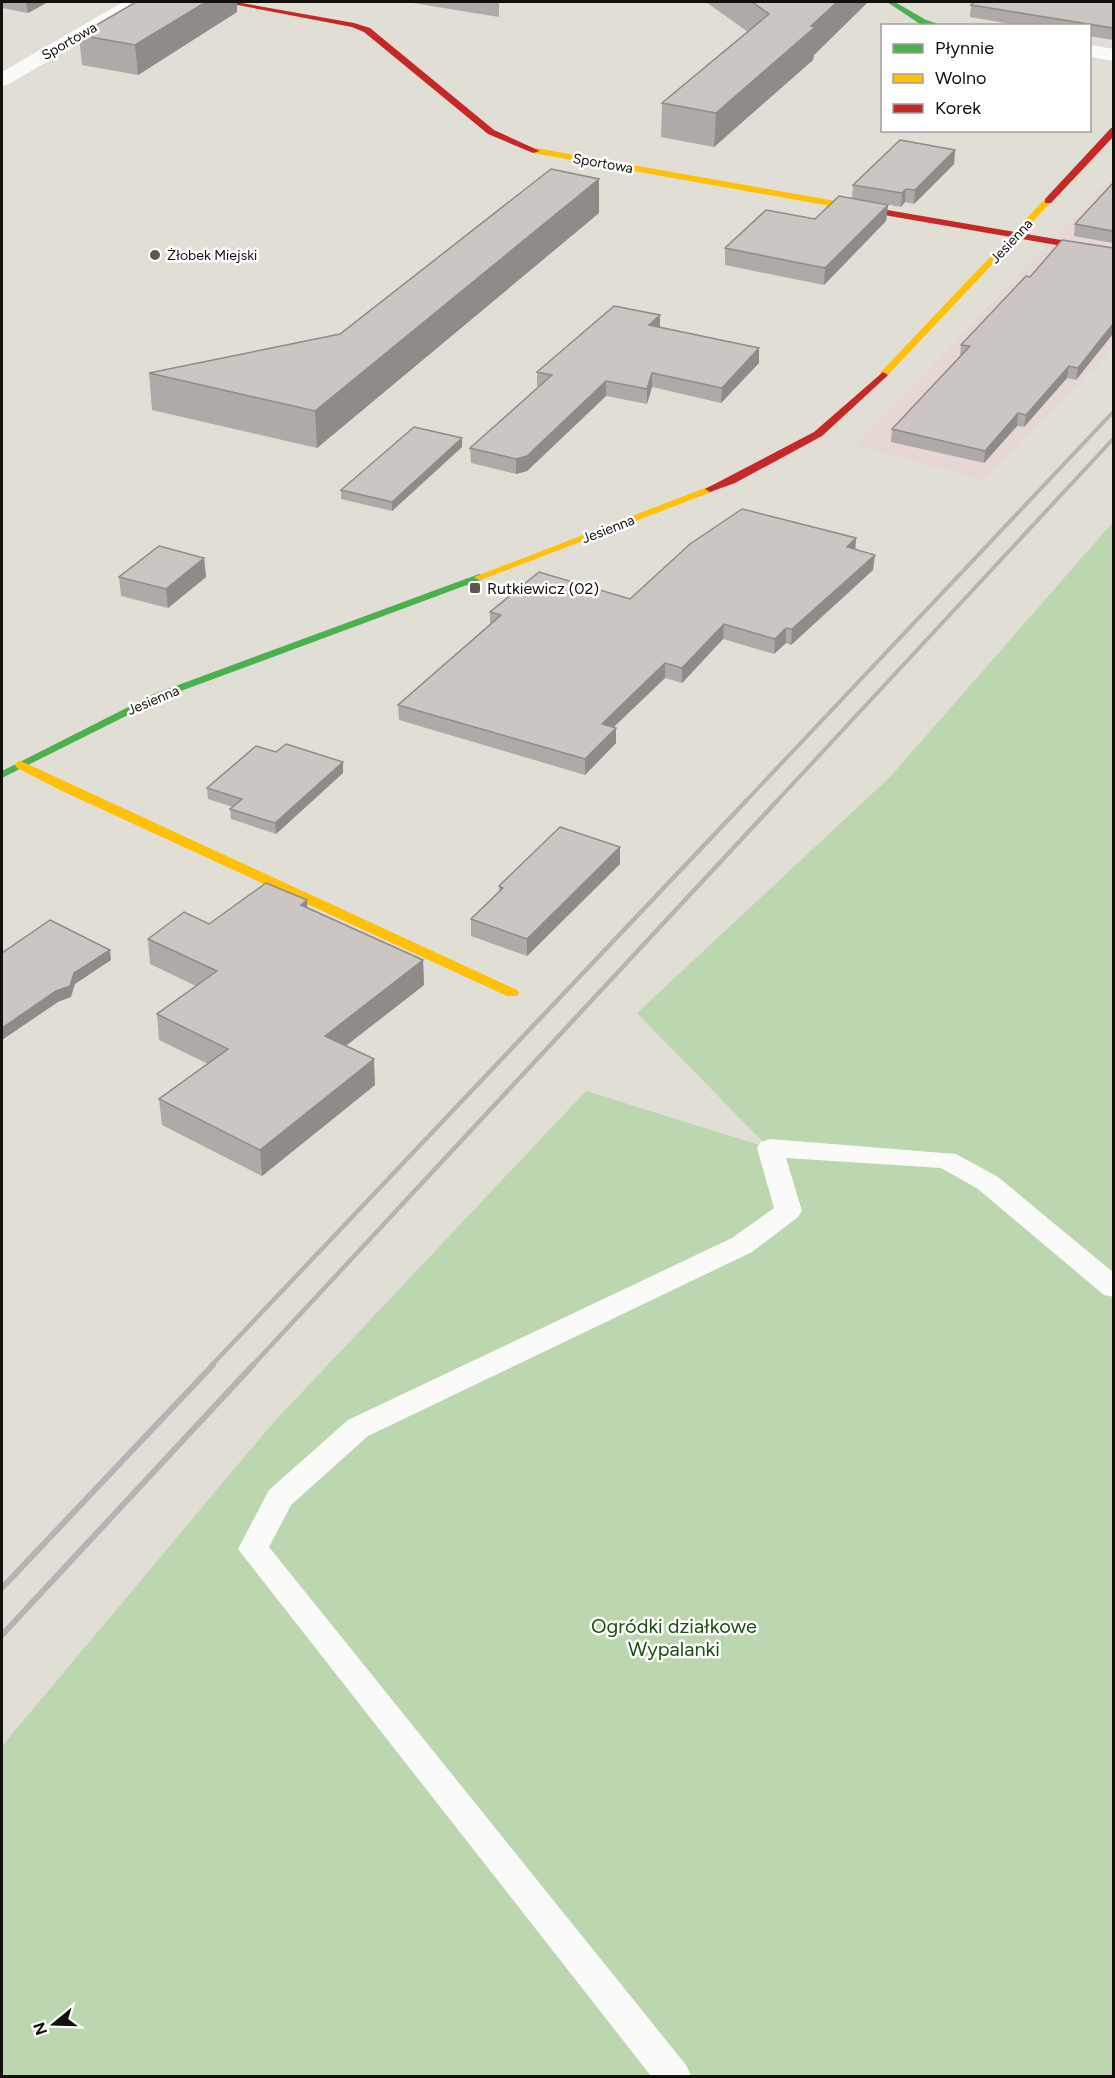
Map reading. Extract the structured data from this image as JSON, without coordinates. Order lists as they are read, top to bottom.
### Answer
{
  "streets": {
    "street": ["Sportowa", "Jesienna"]
  },
  "crossings": [
    ["Sportowa", "Jesienna"]
  ],
  "parks": ["Ogródki działkowe Wypalanki"],
  "places": {
    "other": ["Żłobek Miejski"],
    "transit": ["Rutkiewicz (02)"]
  },
  "legend": ["Płynnie", "Wolno", "Korek"],
  "north": "left"
}
